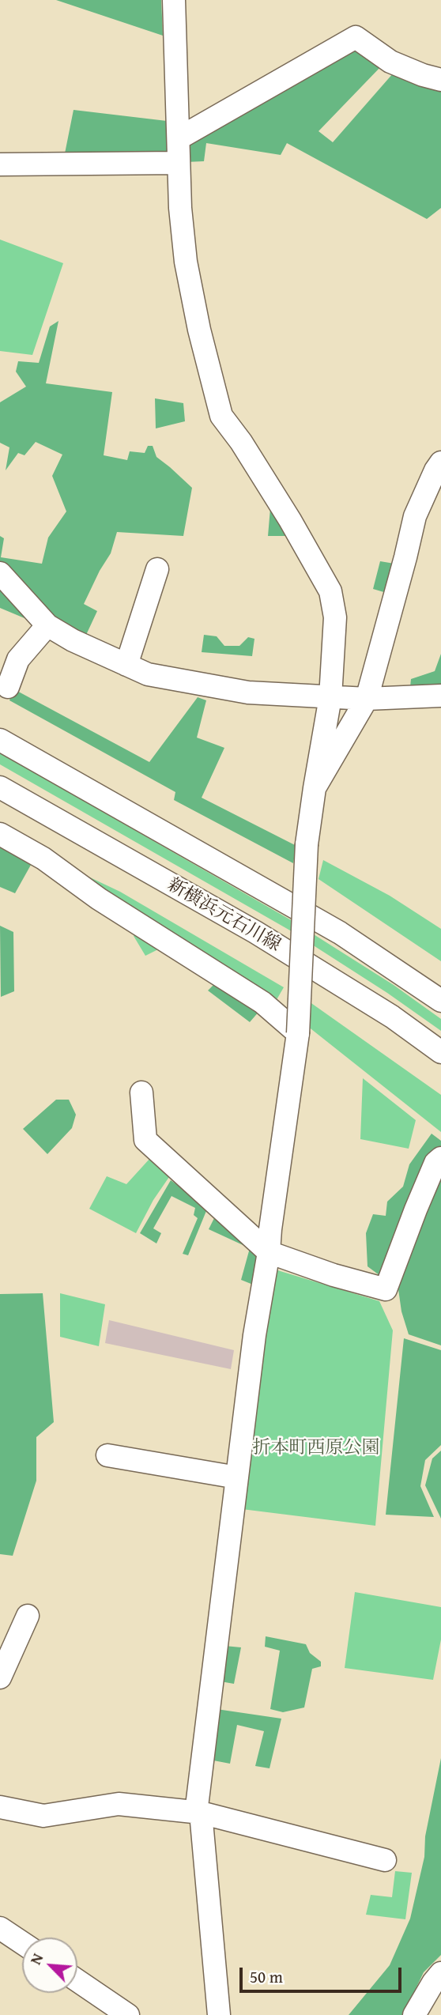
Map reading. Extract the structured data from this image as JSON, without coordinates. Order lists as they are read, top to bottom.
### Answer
{
  "streets": {
    "street": ["新横浜元石川線"]
  },
  "parks": ["折本町西原公園"],
  "scale_bar": "50 m",
  "north": "top left"
}
